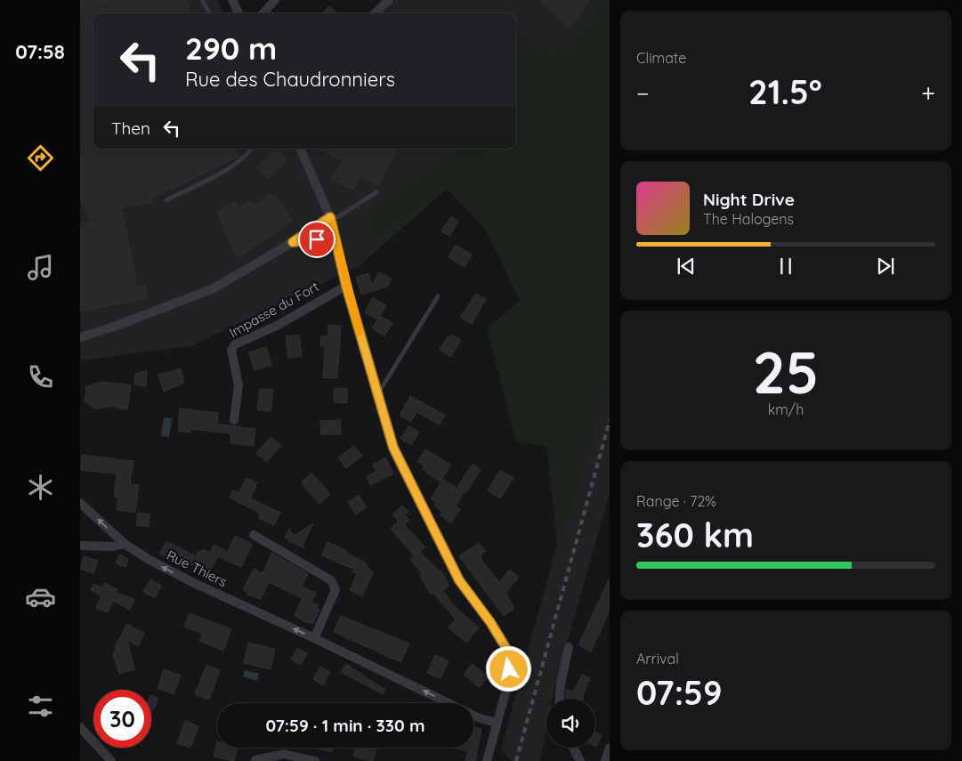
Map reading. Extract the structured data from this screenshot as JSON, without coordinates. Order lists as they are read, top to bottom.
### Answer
{
  "streets": {
    "street": ["Impasse du Fort", "Rue Thiers"]
  },
  "one_way": ["Rue Thiers"],
  "page": {
    "tabs": "07:58",
    "tile": [
      "Climate",
      ["25", "km/h"],
      ["Range · 72%", "360 km"],
      ["Arrival", "07:59"]
    ],
    "turn": ["290 m", "Rue des Chaudronniers"],
    "heat": ["−", "21.5°", "+"],
    "then": "Then",
    "song": ["Night Drive", "The Halogens"],
    "limit": "30",
    "trip": "07:59 · 1 min · 330 m"
  }
}
